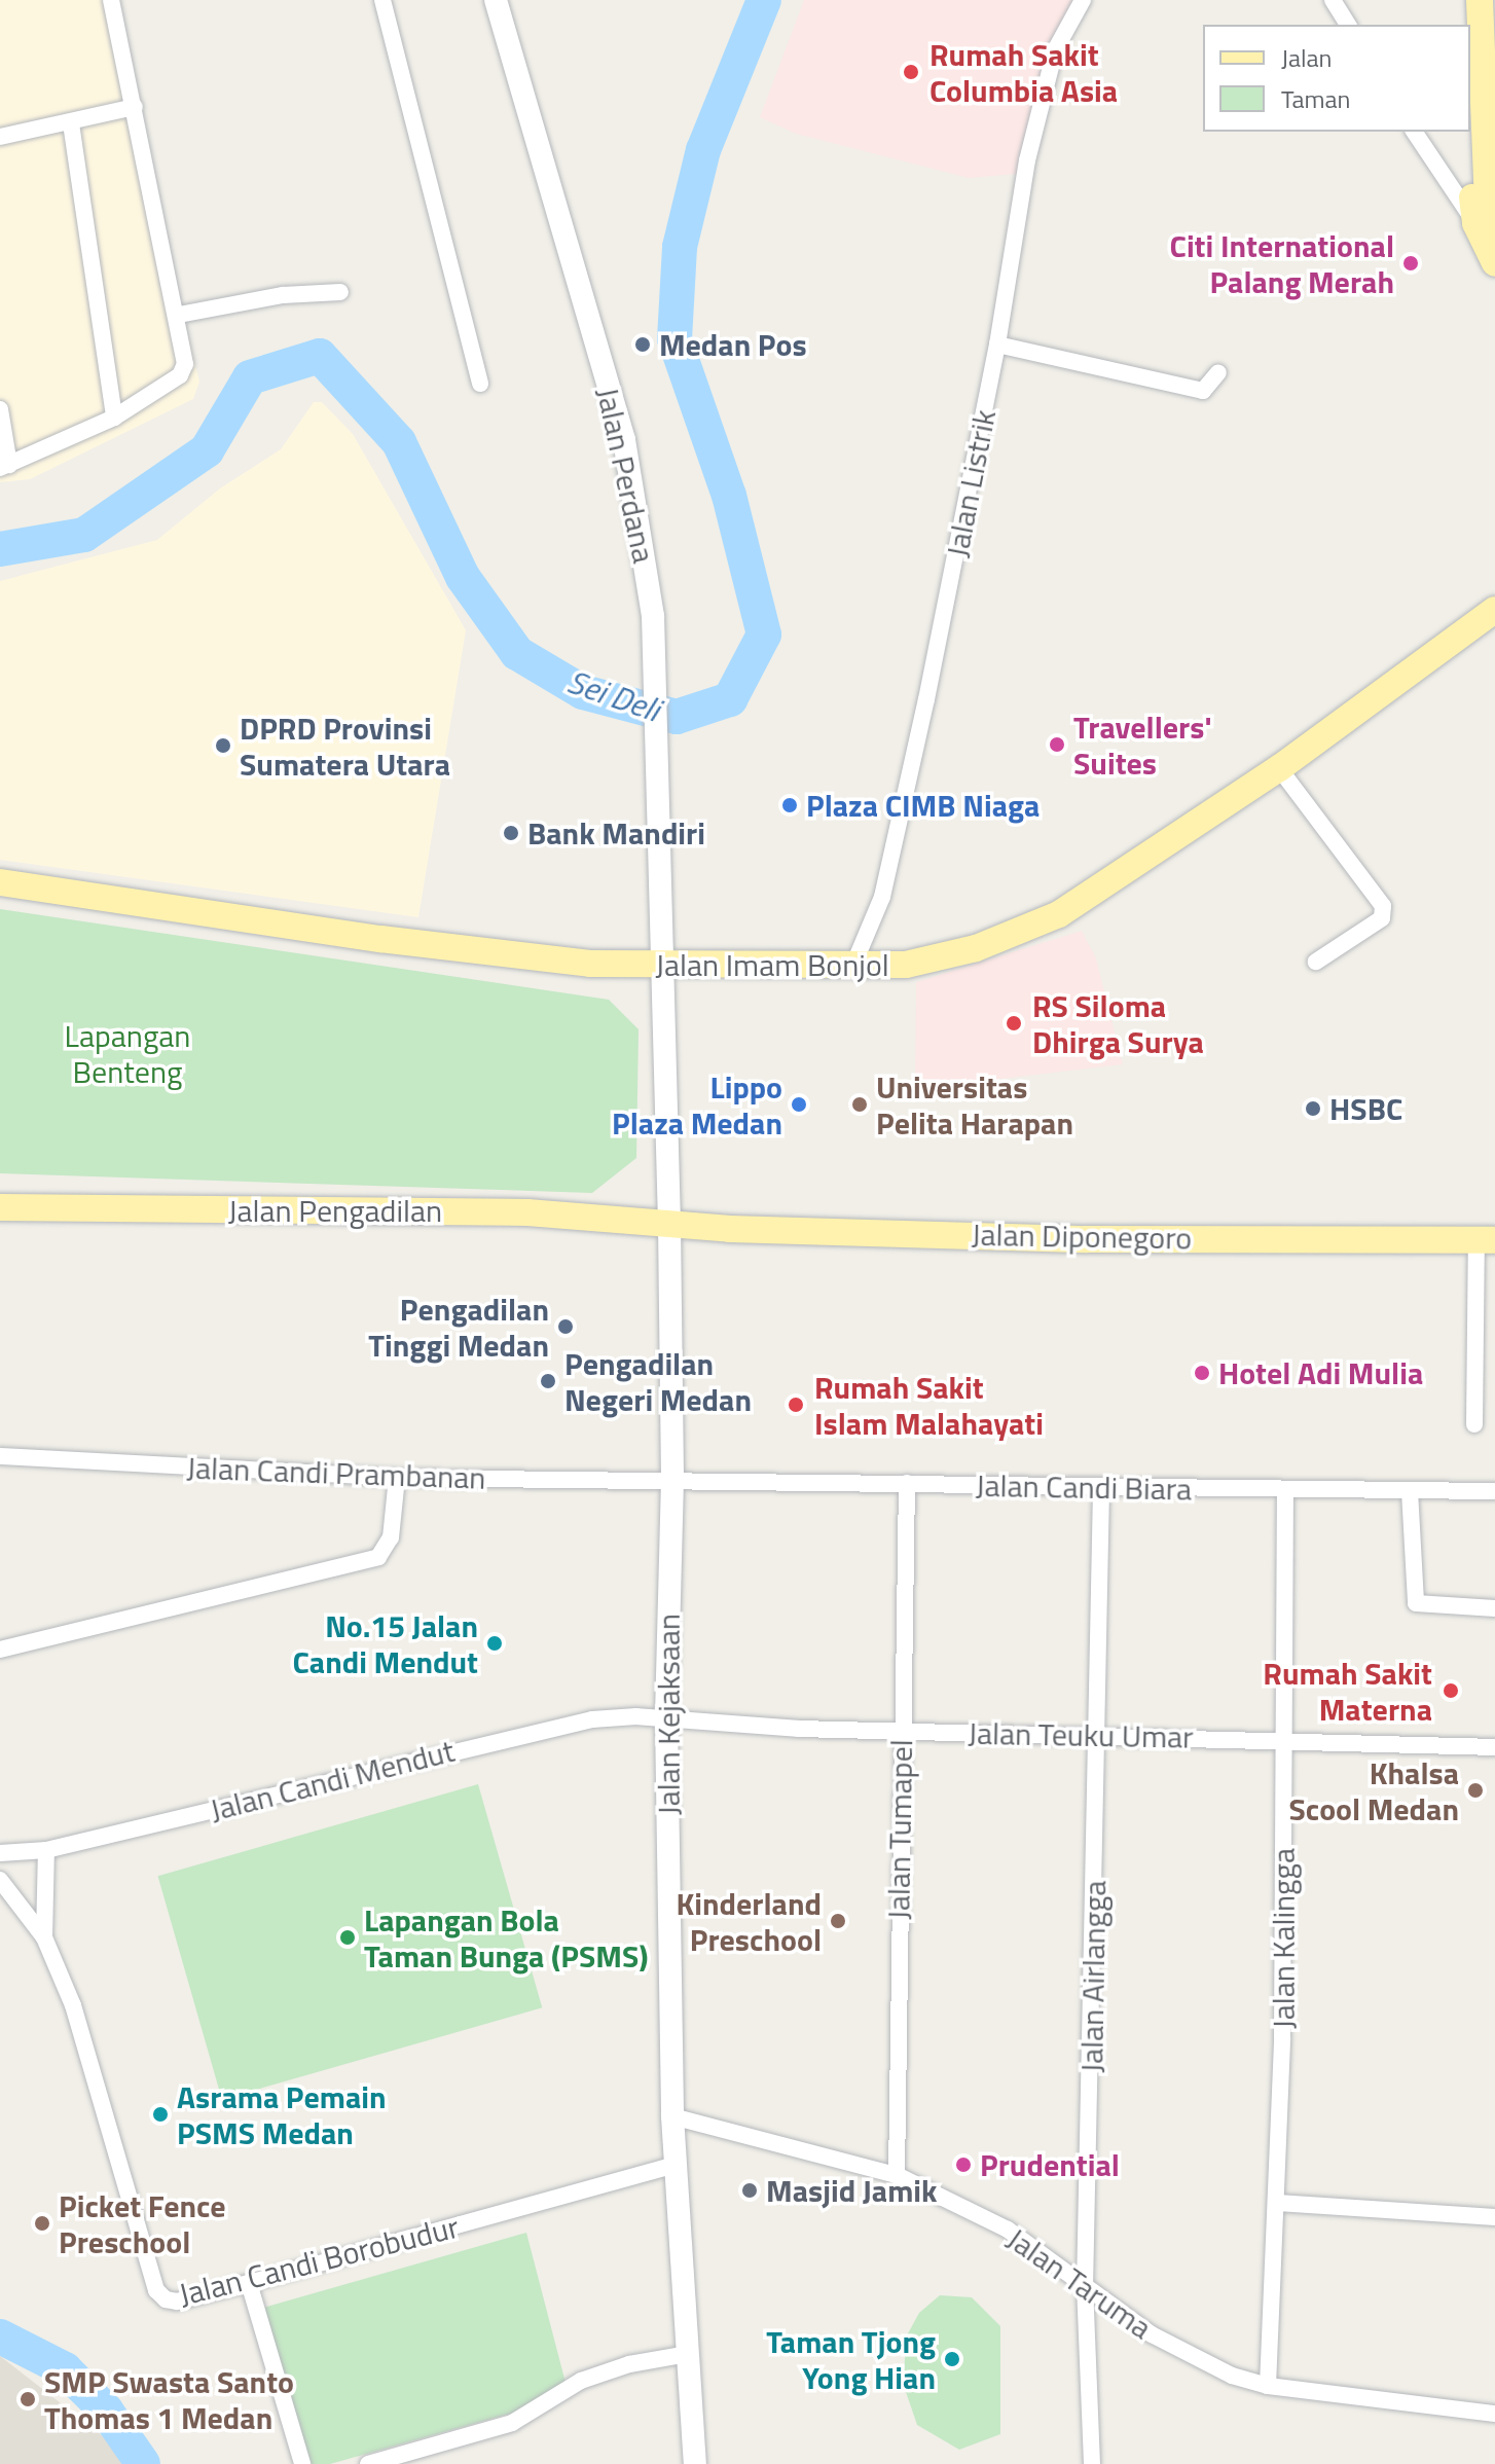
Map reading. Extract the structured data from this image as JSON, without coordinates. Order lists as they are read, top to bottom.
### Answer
{
  "streets": {
    "main road": [
      "Jalan Perdana",
      "Jalan Imam Bonjol",
      "Jalan Pengadilan",
      "Jalan Diponegoro",
      "Jalan Kejaksaan"
    ],
    "street": [
      "Jalan Listrik",
      "Jalan Candi Prambanan",
      "Jalan Candi Biara",
      "Jalan Teuku Umar",
      "Jalan Candi Mendut",
      "Jalan Tumapel",
      "Jalan Kalingga",
      "Jalan Airlangga",
      "Jalan Candi Borobudur",
      "Jalan Taruma"
    ]
  },
  "crossings": [
    ["Jalan Perdana", "Jalan Imam Bonjol"],
    ["Jalan Perdana", "Jalan Kejaksaan"],
    ["Jalan Listrik", "Jalan Imam Bonjol"],
    ["Jalan Imam Bonjol", "Jalan Kejaksaan"],
    ["Jalan Pengadilan", "Jalan Diponegoro"],
    ["Jalan Pengadilan", "Jalan Kejaksaan"],
    ["Jalan Diponegoro", "Jalan Kejaksaan"],
    ["Jalan Candi Prambanan", "Jalan Candi Biara"],
    ["Jalan Candi Prambanan", "Jalan Kejaksaan"],
    ["Jalan Candi Biara", "Jalan Kejaksaan"],
    ["Jalan Candi Biara", "Jalan Tumapel"],
    ["Jalan Candi Biara", "Jalan Kalingga"],
    ["Jalan Candi Biara", "Jalan Airlangga"],
    ["Jalan Kejaksaan", "Jalan Teuku Umar"],
    ["Jalan Kejaksaan", "Jalan Candi Mendut"],
    ["Jalan Kejaksaan", "Jalan Candi Borobudur"],
    ["Jalan Kejaksaan", "Jalan Taruma"],
    ["Jalan Teuku Umar", "Jalan Candi Mendut"],
    ["Jalan Teuku Umar", "Jalan Tumapel"],
    ["Jalan Teuku Umar", "Jalan Kalingga"],
    ["Jalan Teuku Umar", "Jalan Airlangga"],
    ["Jalan Tumapel", "Jalan Taruma"],
    ["Jalan Kalingga", "Jalan Taruma"],
    ["Jalan Airlangga", "Jalan Taruma"]
  ],
  "water": ["Sei Deli"],
  "parks": ["Lapangan Benteng"],
  "places": [
    "Rumah Sakit Columbia Asia",
    "Citi International Palang Merah",
    "Medan Pos",
    "Travellers' Suites",
    "DPRD Provinsi Sumatera Utara",
    "Plaza CIMB Niaga",
    "Bank Mandiri",
    "RS Siloma Dhirga Surya",
    "Lippo Plaza Medan",
    "Universitas Pelita Harapan",
    "HSBC",
    "Pengadilan Tinggi Medan",
    "Hotel Adi Mulia",
    "Pengadilan Negeri Medan",
    "Rumah Sakit Islam Malahayati",
    "No.15 Jalan Candi Mendut",
    "Rumah Sakit Materna",
    "Khalsa Scool Medan",
    "Kinderland Preschool",
    "Lapangan Bola Taman Bunga (PSMS)",
    "Asrama Pemain PSMS Medan",
    "Prudential",
    "Masjid Jamik",
    "Picket Fence Preschool",
    "Taman Tjong Yong Hian",
    "SMP Swasta Santo Thomas 1 Medan"
  ],
  "legend": ["Jalan", "Taman"]
}
